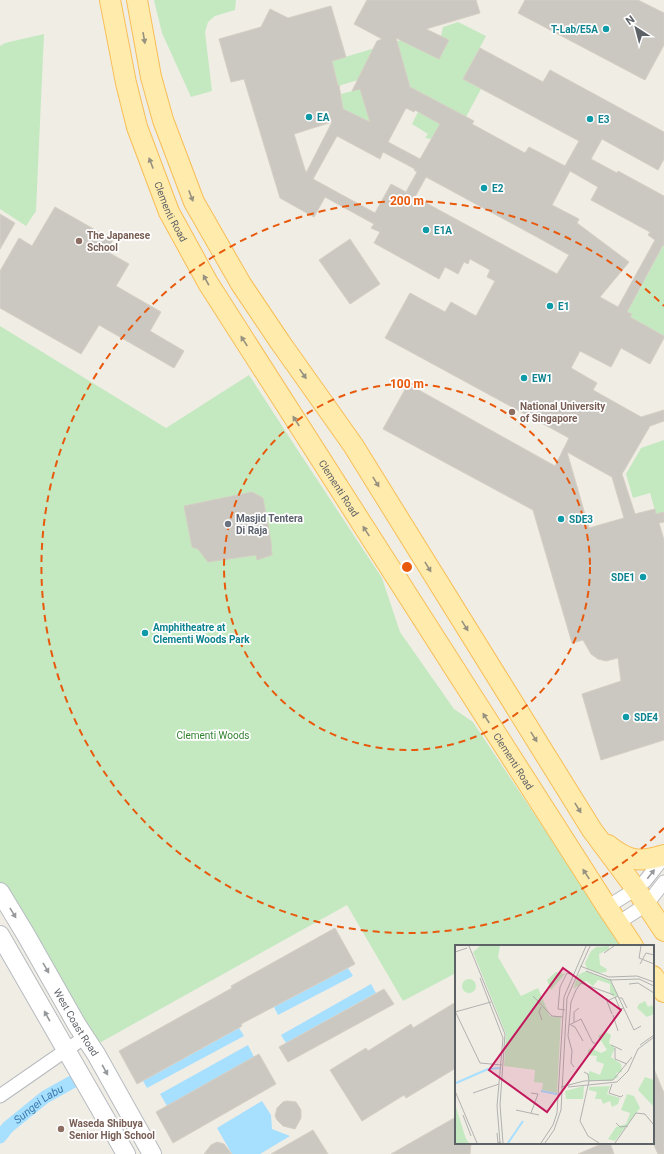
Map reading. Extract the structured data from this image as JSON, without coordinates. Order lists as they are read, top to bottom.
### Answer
{
  "streets": {
    "main road": ["Clementi Road", "West Coast Road"]
  },
  "water": ["Sungei Labu"],
  "parks": ["Clementi Woods"],
  "places": [
    "T-Lab/E5A",
    "EA",
    "E3",
    "E2",
    "E1A",
    "The Japanese School",
    "E1",
    "EW1",
    "National University of Singapore",
    "SDE3",
    "Masjid Tentera Di Raja",
    "SDE1",
    "Amphitheatre at Clementi Woods Park",
    "SDE4",
    "Waseda Shibuya Senior High School"
  ],
  "north": "top left",
  "rings": ["200 m", "100 m"]
}
